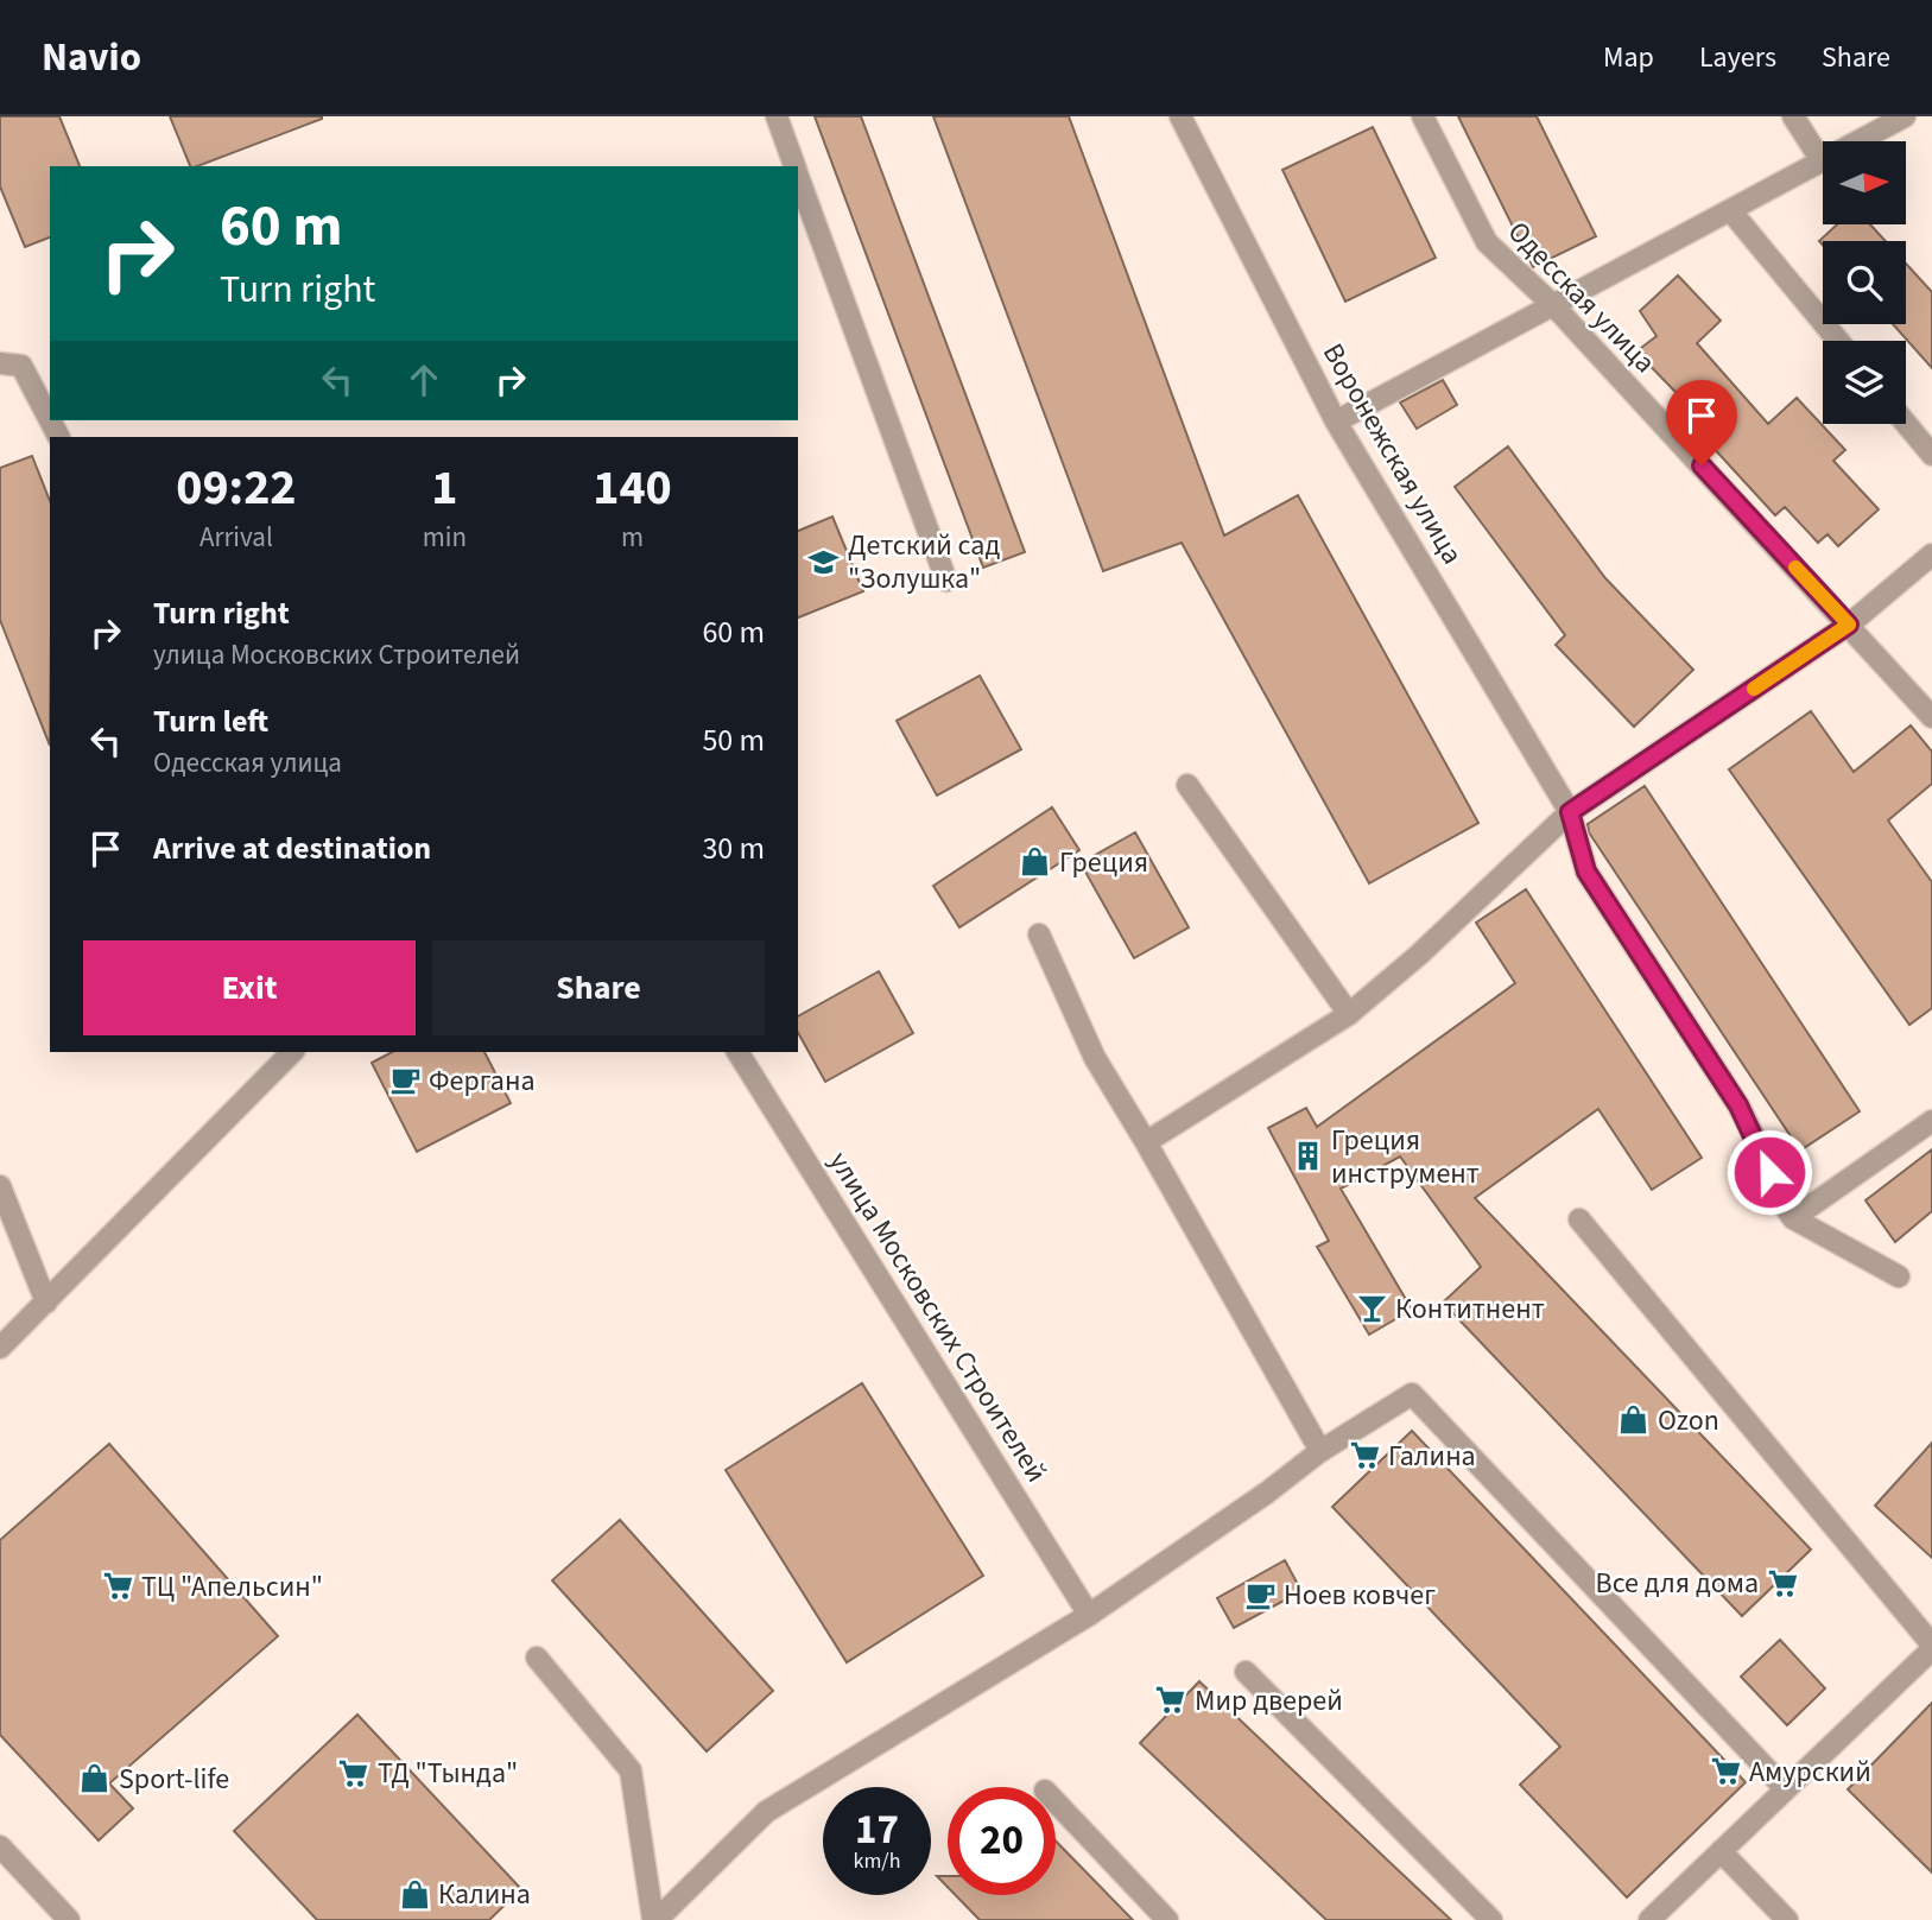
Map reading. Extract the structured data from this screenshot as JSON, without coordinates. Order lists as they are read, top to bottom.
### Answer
{
  "streets": {
    "street": ["Одесская улица", "Воронежская улица", "улица Московских Строителей"]
  },
  "places": {
    "school or university": ["Детский сад \"Золушка\""],
    "shop": [
      "Греция",
      "Ozon",
      "Sport-life",
      "Калина"
    ],
    "cafe": ["Фергана", "Ноев ковчег"],
    "building": ["Греция инструмент"],
    "bar": ["Контитнент"],
    "supermarket": [
      "Галина",
      "Все для дома",
      "ТЦ \"Апельсин\"",
      "Мир дверей",
      "Амурский",
      "ТД \"Тында\""
    ]
  },
  "north": "right",
  "page": {
    "header": "Navio",
    "nav": ["Map", "Layers", "Share"],
    "turn": ["60 m", "Turn right"],
    "eta": [
      "09:22",
      "Arrival",
      "1",
      "min",
      "140",
      "m"
    ],
    "list": [
      {
        "name": "Turn right",
        "note": "улица Московских Строителей",
        "value": "60 m"
      },
      {
        "name": "Turn left",
        "note": "Одесская улица",
        "value": "50 m"
      },
      {
        "name": "Arrive at destination",
        "value": "30 m"
      }
    ],
    "buttons": ["Exit", "Share"],
    "speed": "17 km/h",
    "limit": "20"
  }
}
